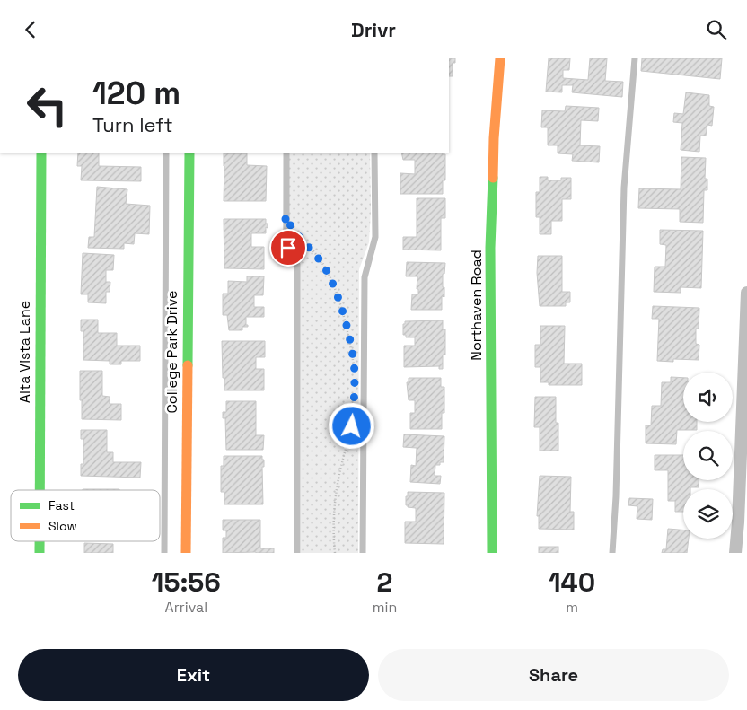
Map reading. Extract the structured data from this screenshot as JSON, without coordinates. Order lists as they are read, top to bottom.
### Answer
{
  "streets": {
    "street": ["Northaven Road", "Alta Vista Lane", "College Park Drive"]
  },
  "legend": ["Fast", "Slow"],
  "page": {
    "header": "Drivr",
    "turn": ["120 m", "Turn left"],
    "eta": [
      "15:56",
      "Arrival",
      "2",
      "min",
      "140",
      "m"
    ],
    "buttons": ["Exit", "Share"]
  }
}
